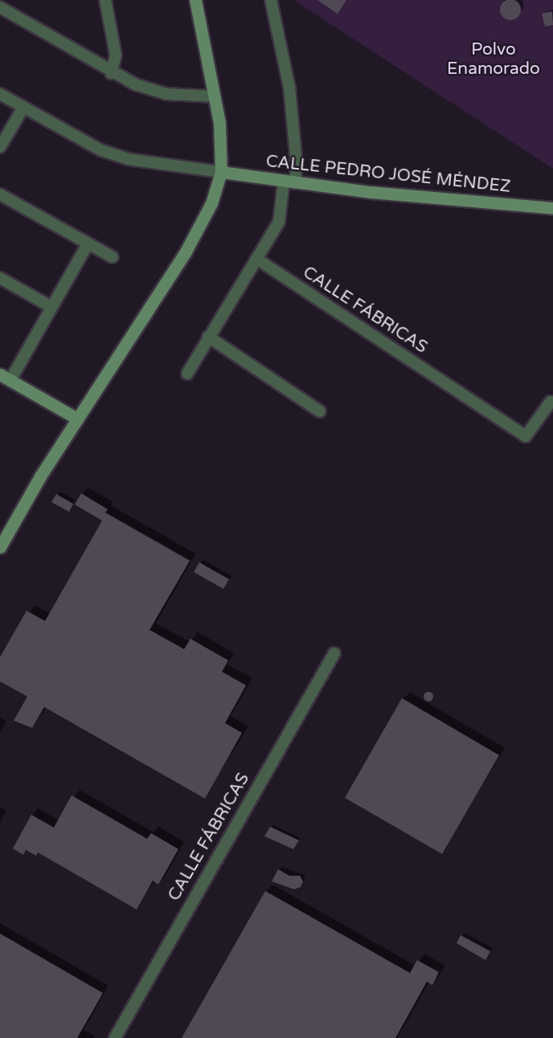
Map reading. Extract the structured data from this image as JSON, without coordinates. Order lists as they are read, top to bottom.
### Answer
{
  "streets": {
    "street": ["CALLE PEDRO JOSÉ MÉNDEZ", "CALLE FÁBRICAS"]
  },
  "parks": ["Polvo Enamorado"]
}
